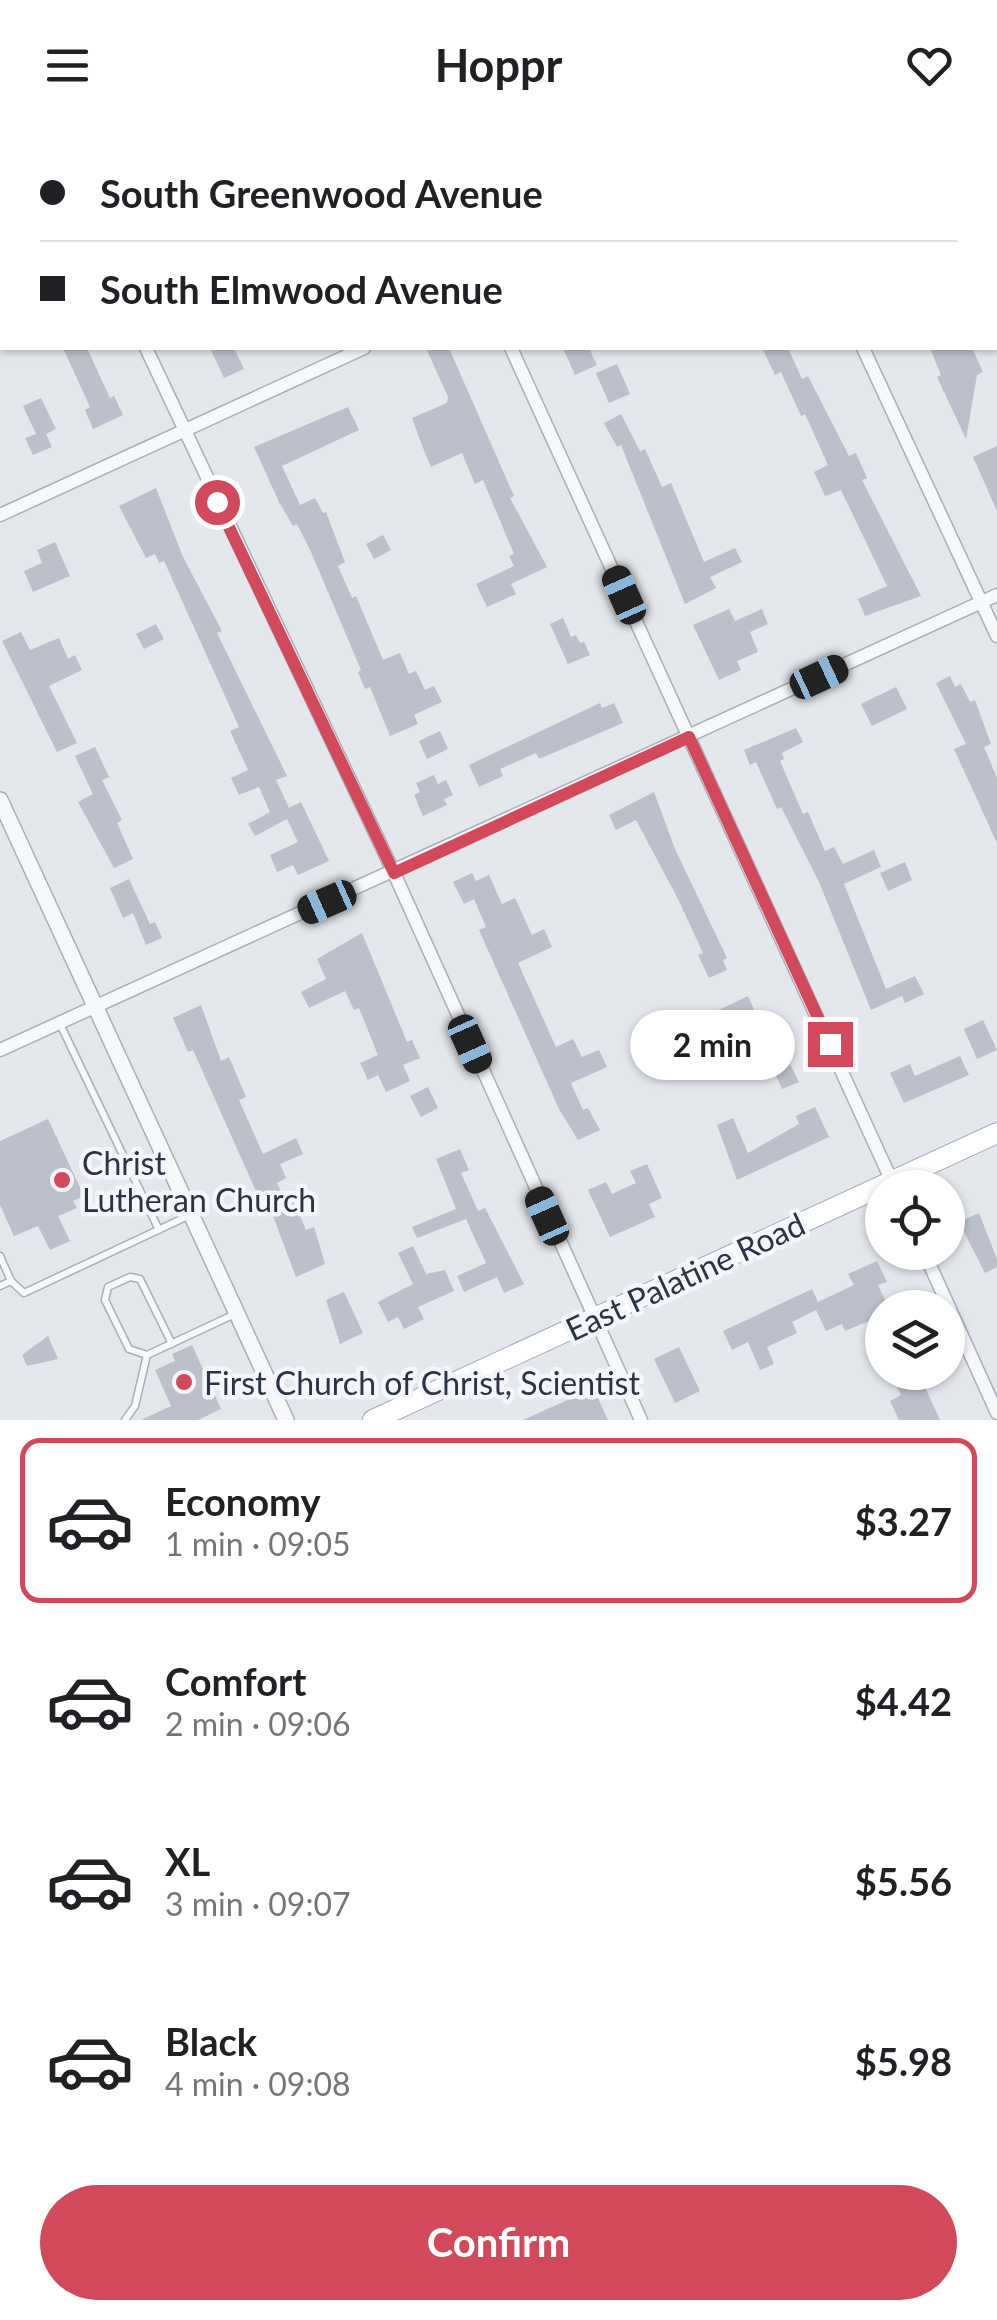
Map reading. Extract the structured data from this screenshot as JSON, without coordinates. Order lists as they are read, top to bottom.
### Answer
{
  "streets": {
    "main road": ["East Palatine Road"]
  },
  "places": ["Christ Lutheran Church", "First Church of Christ, Scientist"],
  "page": {
    "header": "Hoppr",
    "banner": ["South Greenwood Avenue", "South Elmwood Avenue"],
    "bubble": "2 min",
    "list": [
      {
        "name": "Economy",
        "note": "1 min · 09:05",
        "value": "$3.27"
      },
      {
        "name": "Comfort",
        "note": "2 min · 09:06",
        "value": "$4.42"
      },
      {
        "name": "XL",
        "note": "3 min · 09:07",
        "value": "$5.56"
      },
      {
        "name": "Black",
        "note": "4 min · 09:08",
        "value": "$5.98"
      }
    ],
    "buttons": "Confirm"
  }
}
